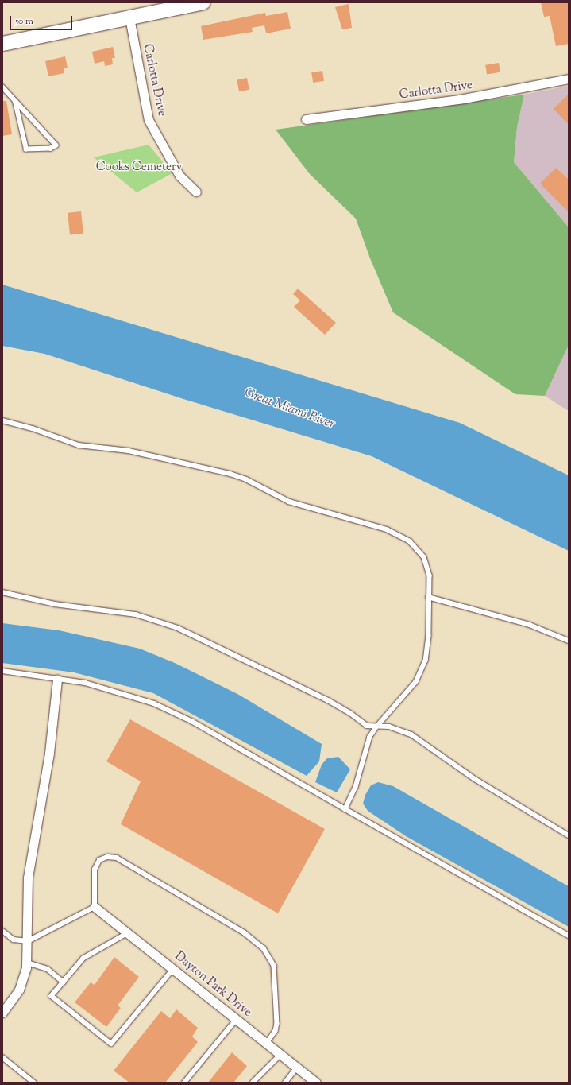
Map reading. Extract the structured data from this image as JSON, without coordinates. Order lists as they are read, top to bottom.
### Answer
{
  "streets": {
    "street": ["Carlotta Drive", "Dayton Park Drive"]
  },
  "water": ["Great Miami River"],
  "parks": ["Cooks Cemetery"],
  "scale_bar": "50 m"
}
